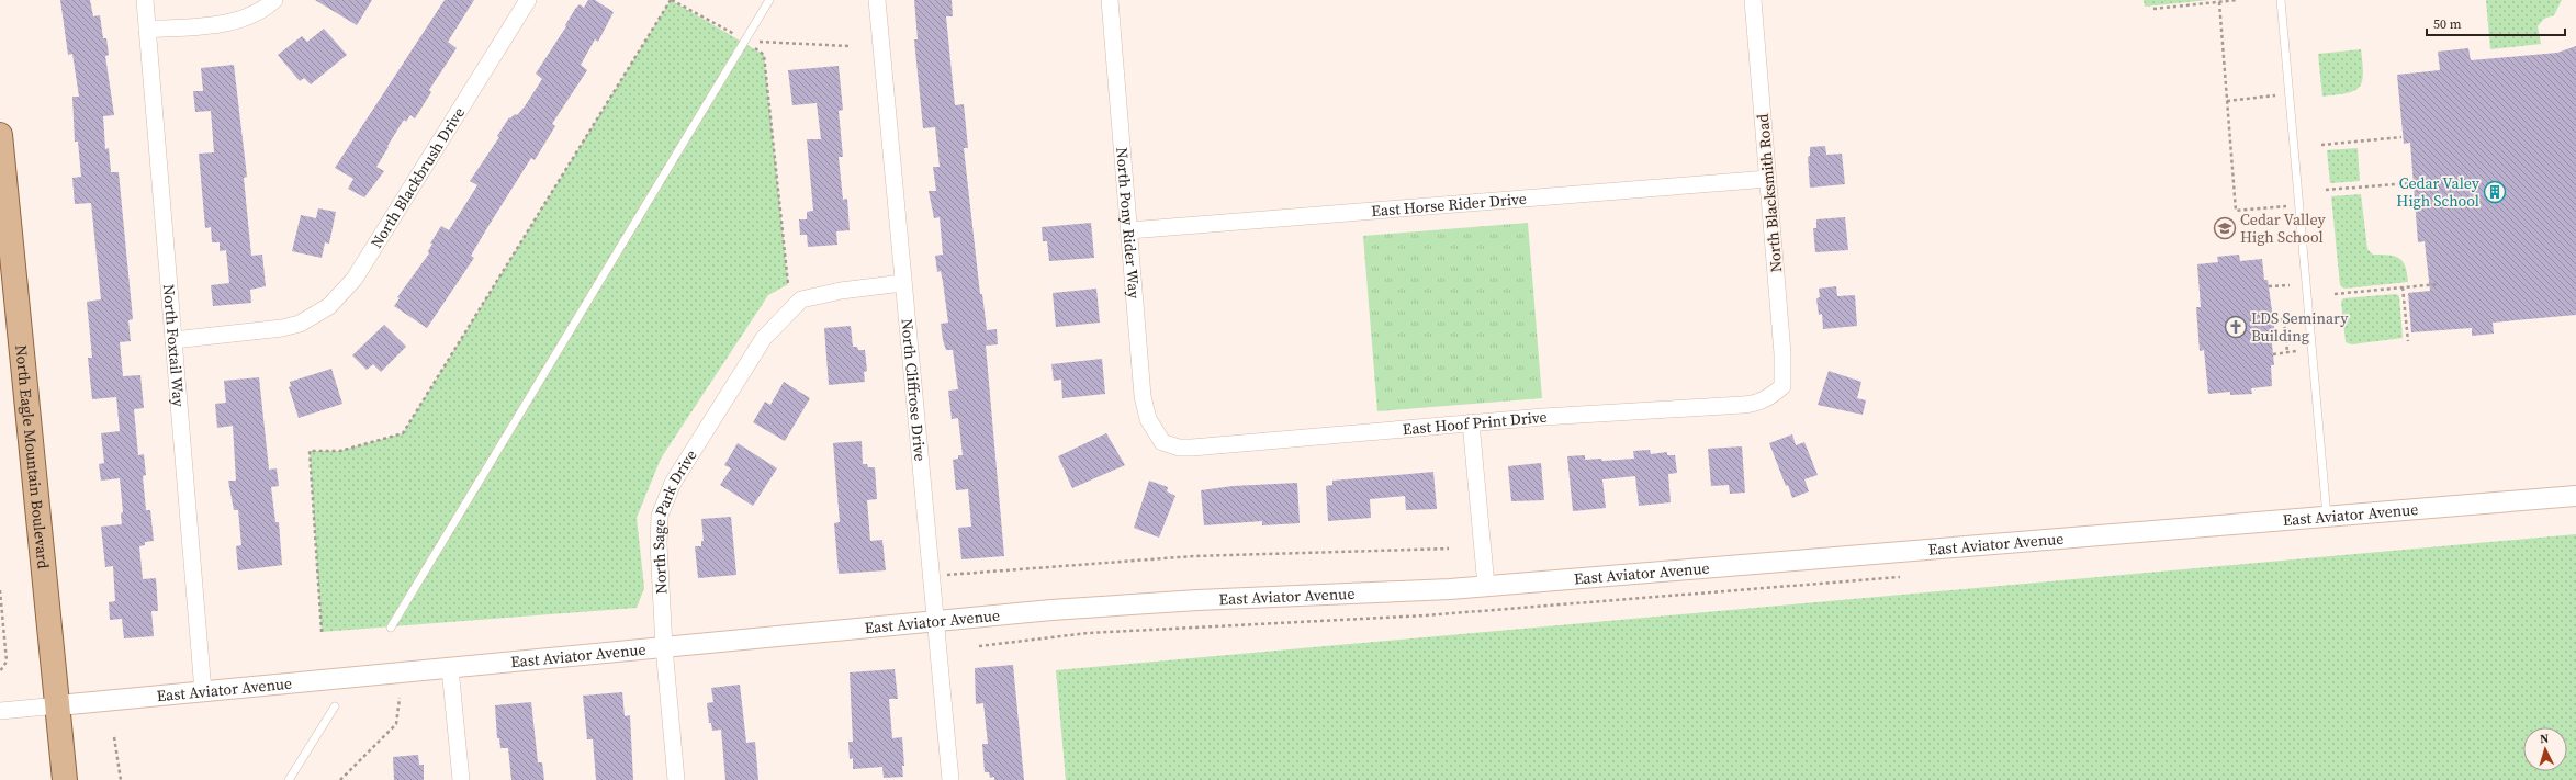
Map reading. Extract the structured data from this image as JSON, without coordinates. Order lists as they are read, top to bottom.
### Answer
{
  "streets": {
    "main road": ["North Eagle Mountain Boulevard"],
    "street": [
      "North Blackbrush Drive",
      "North Blacksmith Road",
      "East Horse Rider Drive",
      "North Pony Rider Way",
      "North Foxtail Way",
      "North Cliffrose Drive",
      "East Hoof Print Drive",
      "East Aviator Avenue",
      "North Sage Park Drive"
    ]
  },
  "crossings": [
    ["North Blackbrush Drive", "North Foxtail Way"],
    ["North Blacksmith Road", "East Horse Rider Drive"],
    ["North Blacksmith Road", "East Hoof Print Drive"],
    ["East Horse Rider Drive", "North Pony Rider Way"],
    ["North Pony Rider Way", "East Hoof Print Drive"],
    ["North Foxtail Way", "East Aviator Avenue"],
    ["North Cliffrose Drive", "East Aviator Avenue"],
    ["North Cliffrose Drive", "North Sage Park Drive"],
    ["North Eagle Mountain Boulevard", "East Aviator Avenue"],
    ["East Aviator Avenue", "North Sage Park Drive"]
  ],
  "places": {
    "building": ["Cedar Valey High School"],
    "school or university": ["Cedar Valley High School"],
    "church": ["LDS Seminary Building"]
  },
  "scale_bar": "50 m",
  "north": "top"
}
